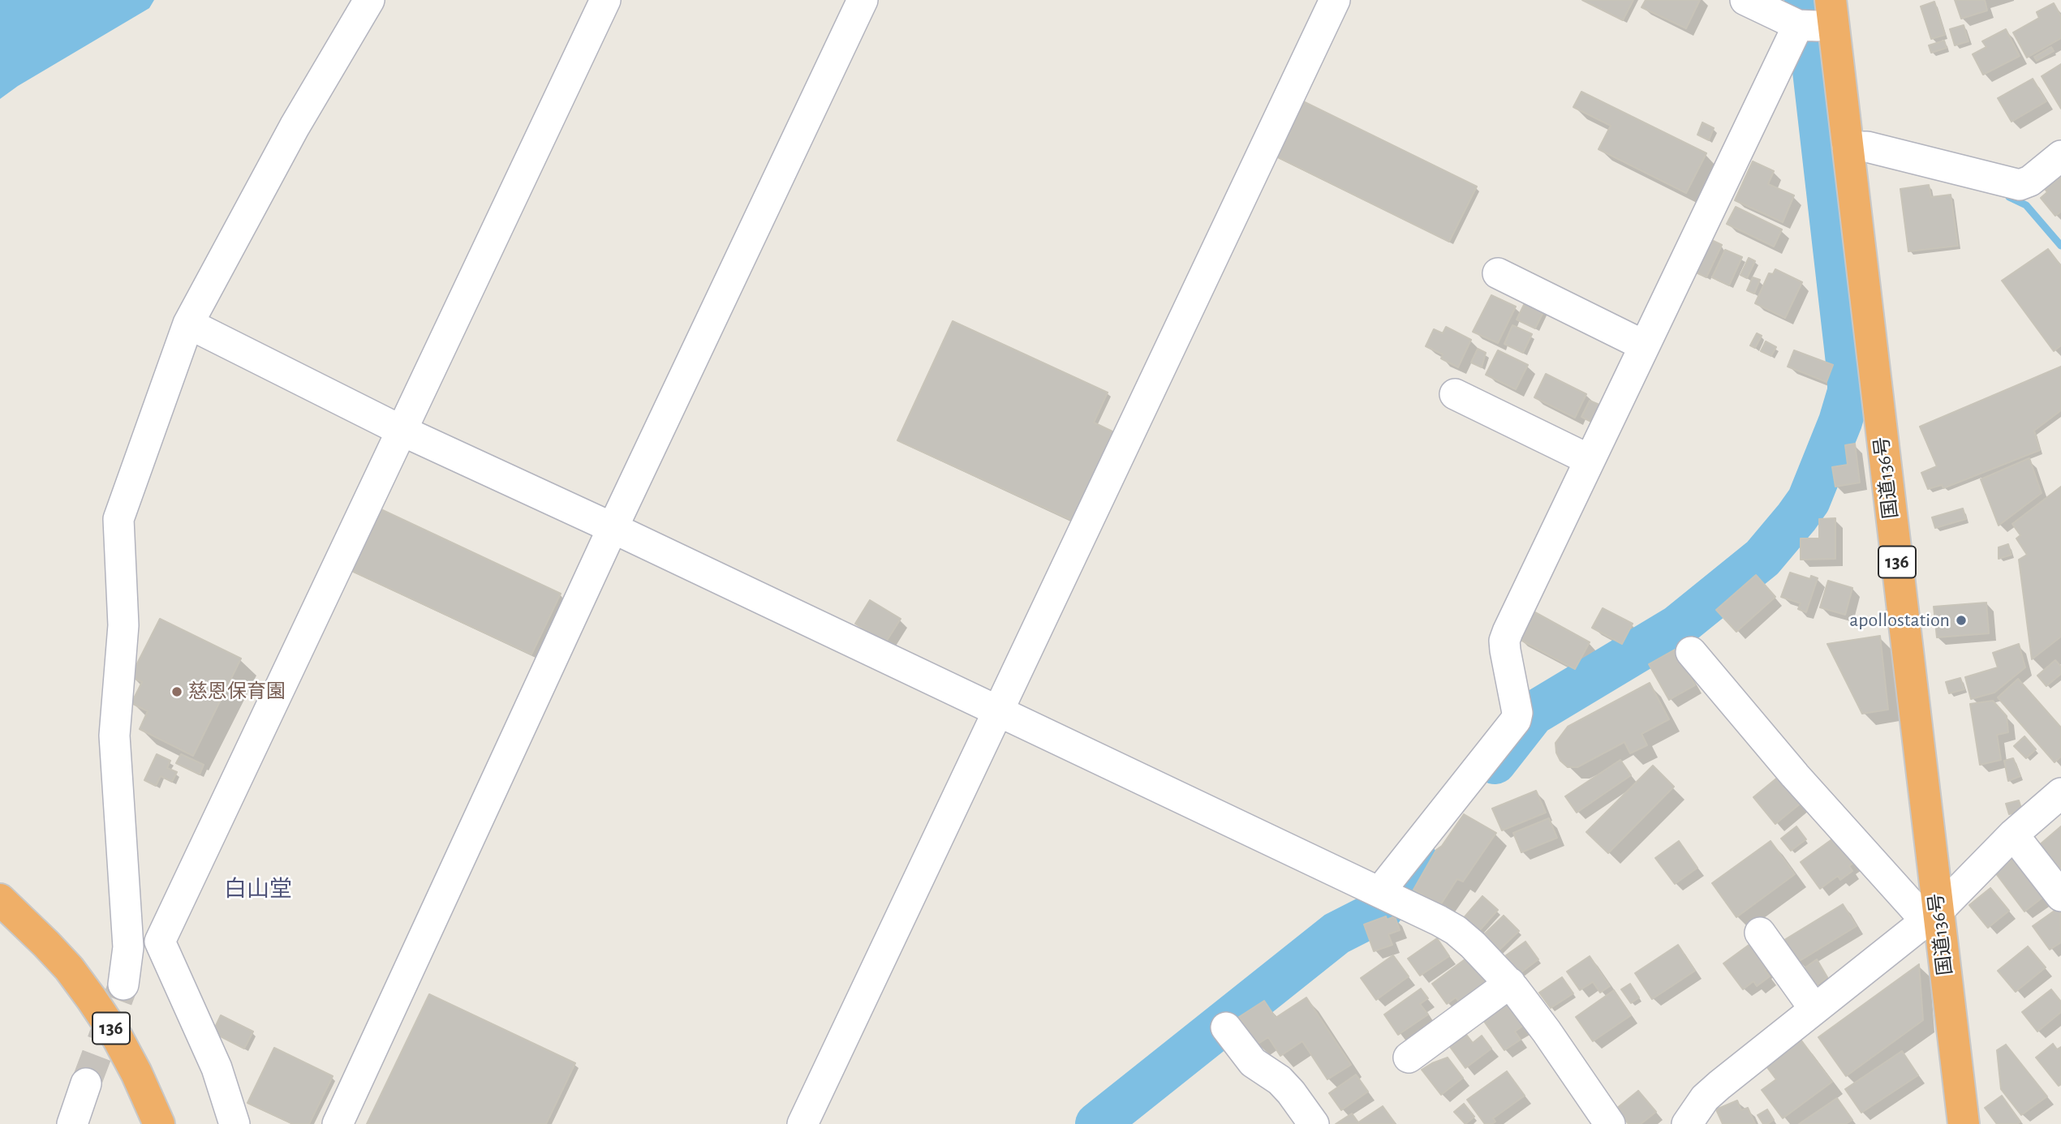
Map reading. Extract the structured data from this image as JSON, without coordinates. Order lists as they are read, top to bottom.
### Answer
{
  "streets": {
    "highway": ["国道136号", "136"]
  },
  "districts": ["白山堂"],
  "places": ["apollostation", "慈恩保育園"]
}
